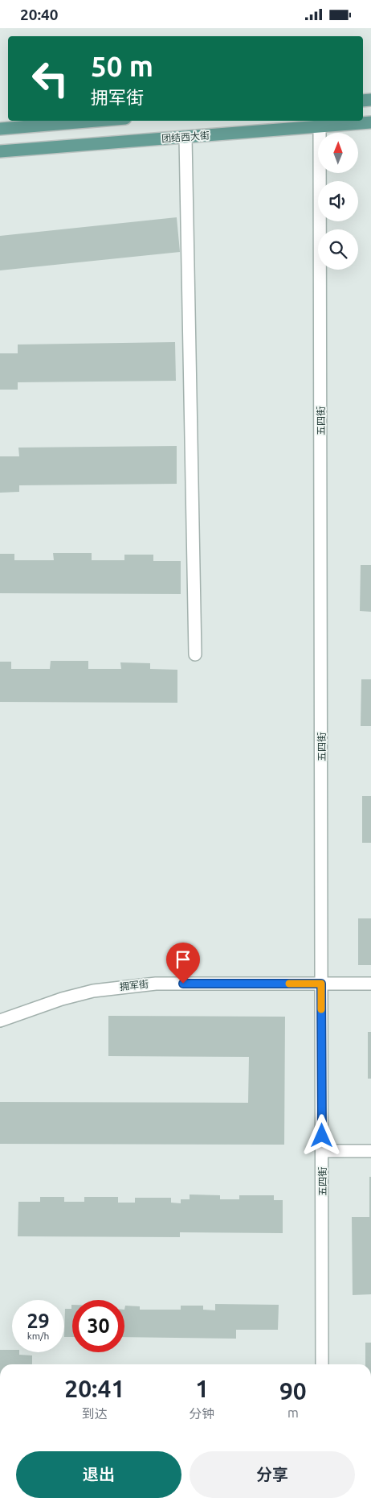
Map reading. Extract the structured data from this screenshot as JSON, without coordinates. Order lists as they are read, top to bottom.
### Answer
{
  "streets": {
    "main road": ["团结西大街"],
    "street": ["五四街", "拥军街"]
  },
  "crossings": [
    ["团结西大街", "五四街"],
    ["五四街", "拥军街"]
  ],
  "north": "top",
  "page": {
    "status": "20:40",
    "turn": ["50 m", "拥军街"],
    "speed": "29 km/h",
    "limit": "30",
    "eta": [
      "20:41",
      "到达",
      "1",
      "分钟",
      "90",
      "m"
    ],
    "buttons": ["退出", "分享"]
  }
}
